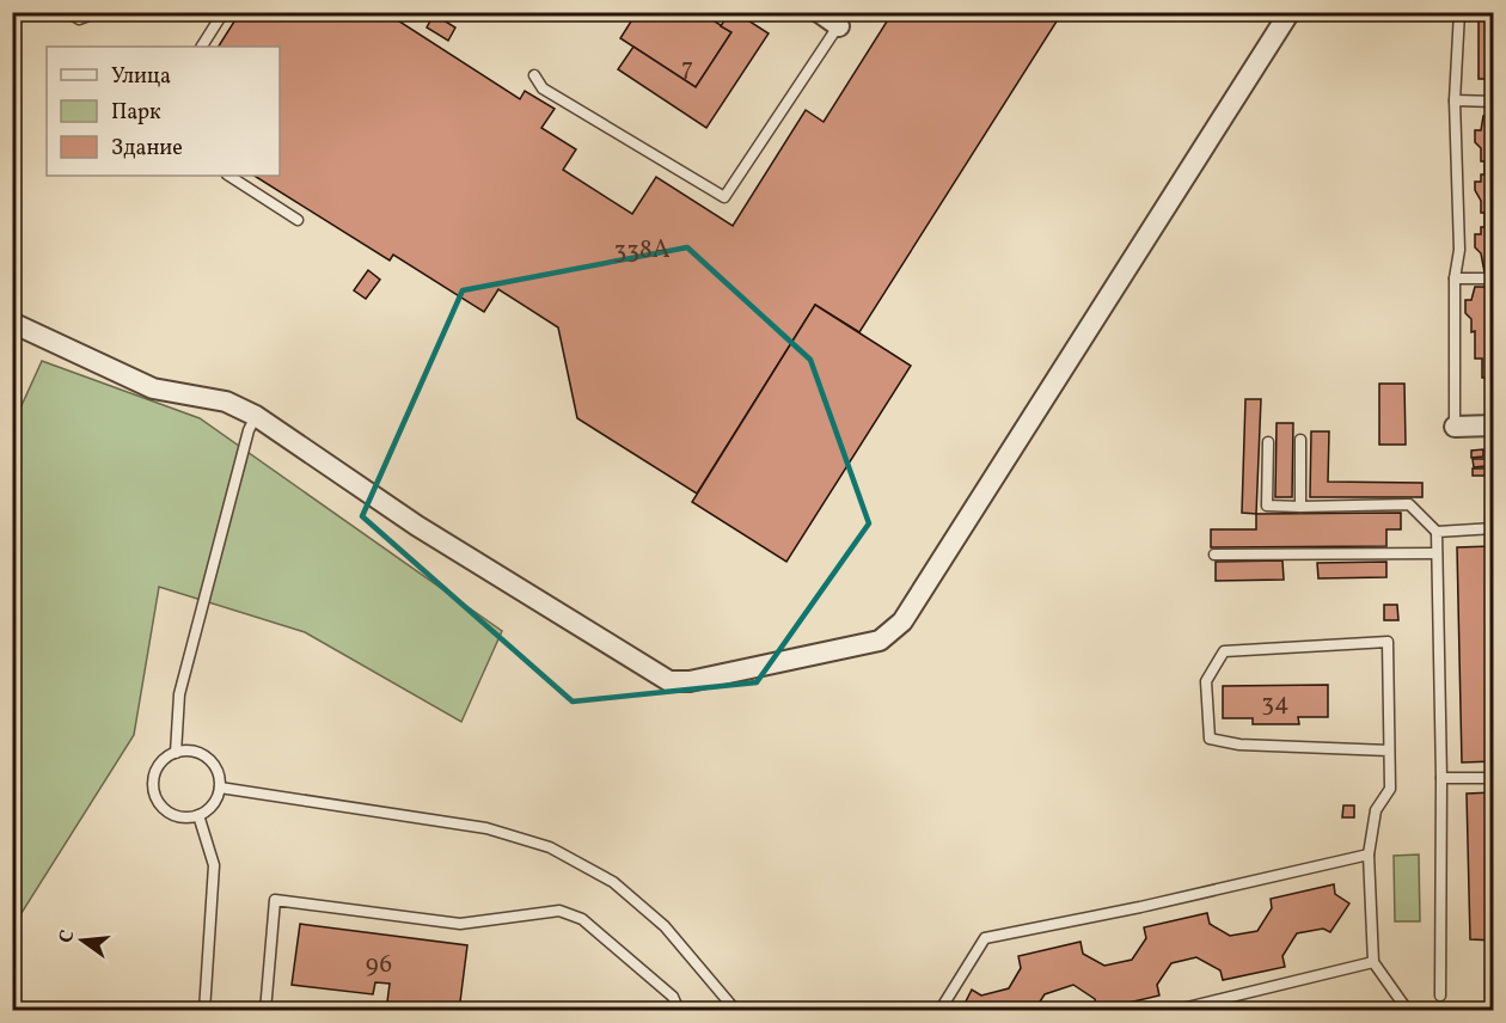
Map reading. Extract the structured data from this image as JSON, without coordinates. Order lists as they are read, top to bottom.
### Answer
{
  "house_numbers": [
    "7",
    "338А",
    "34",
    "96"
  ],
  "legend": ["Улица", "Парк", "Здание"],
  "north": "left"
}
